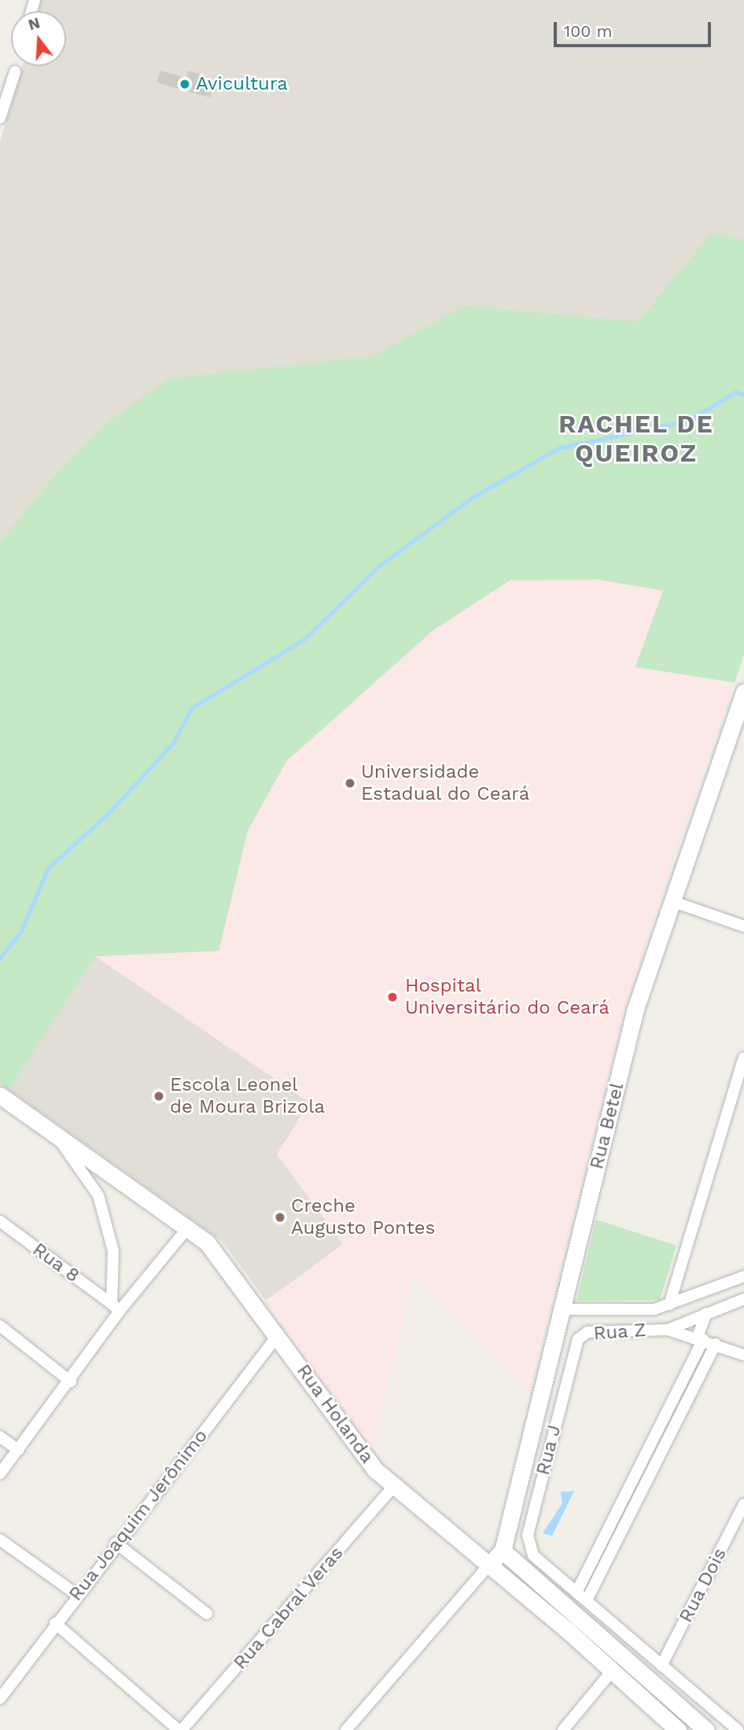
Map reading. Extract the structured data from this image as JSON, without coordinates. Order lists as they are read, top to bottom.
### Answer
{
  "streets": {
    "street": [
      "Rua Betel",
      "Rua 8",
      "Rua Z",
      "Rua Holanda",
      "Rua J",
      "Rua Joaquim Jerônimo",
      "Rua Dois",
      "Rua Cabral Veras"
    ]
  },
  "crossings": [
    ["Rua Betel", "Rua Holanda"],
    ["Rua Z", "Rua J"],
    ["Rua Holanda", "Rua Joaquim Jerônimo"],
    ["Rua Holanda", "Rua Cabral Veras"]
  ],
  "districts": ["RACHEL DE QUEIROZ"],
  "places": [
    "Avicultura",
    "Universidade Estadual do Ceará",
    "Hospital Universitário do Ceará",
    "Escola Leonel de Moura Brizola",
    "Creche Augusto Pontes"
  ],
  "scale_bar": "100 m",
  "north": "top"
}
